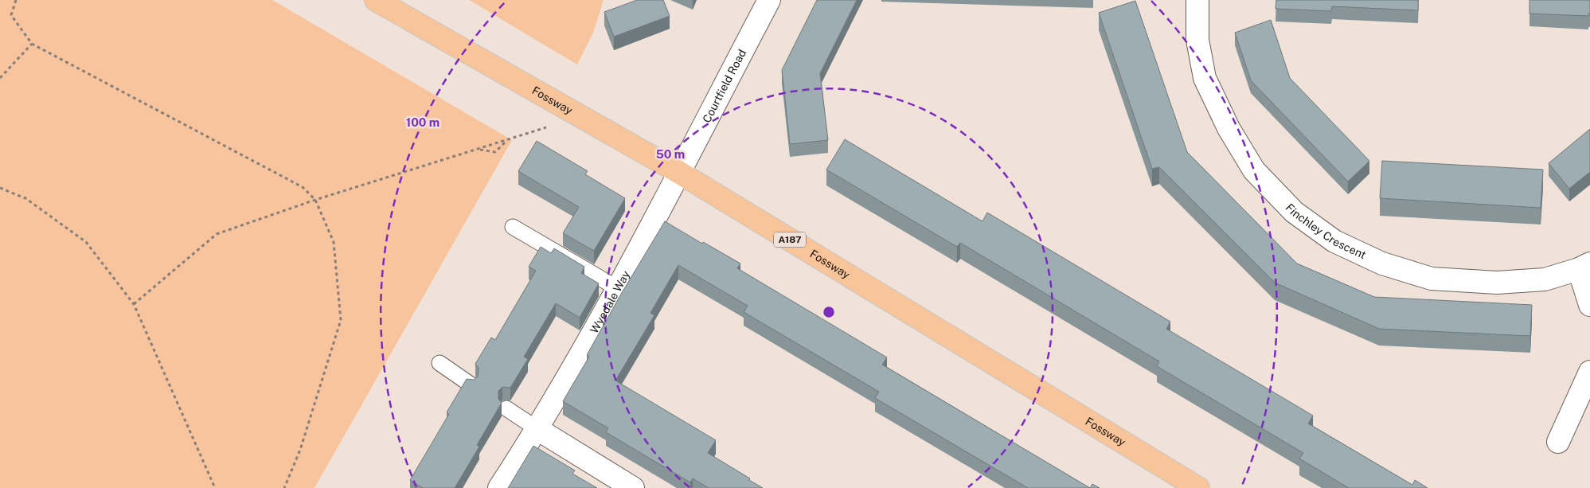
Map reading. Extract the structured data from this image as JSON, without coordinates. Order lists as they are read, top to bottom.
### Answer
{
  "streets": {
    "main road": ["Fossway", "A187"],
    "street": ["Courtfield Road", "Finchley Crescent", "Wyedale Way"]
  },
  "crossings": [
    ["Courtfield Road", "Fossway"],
    ["Courtfield Road", "Wyedale Way"],
    ["Fossway", "Wyedale Way"]
  ],
  "rings": ["100 m", "50 m"]
}
